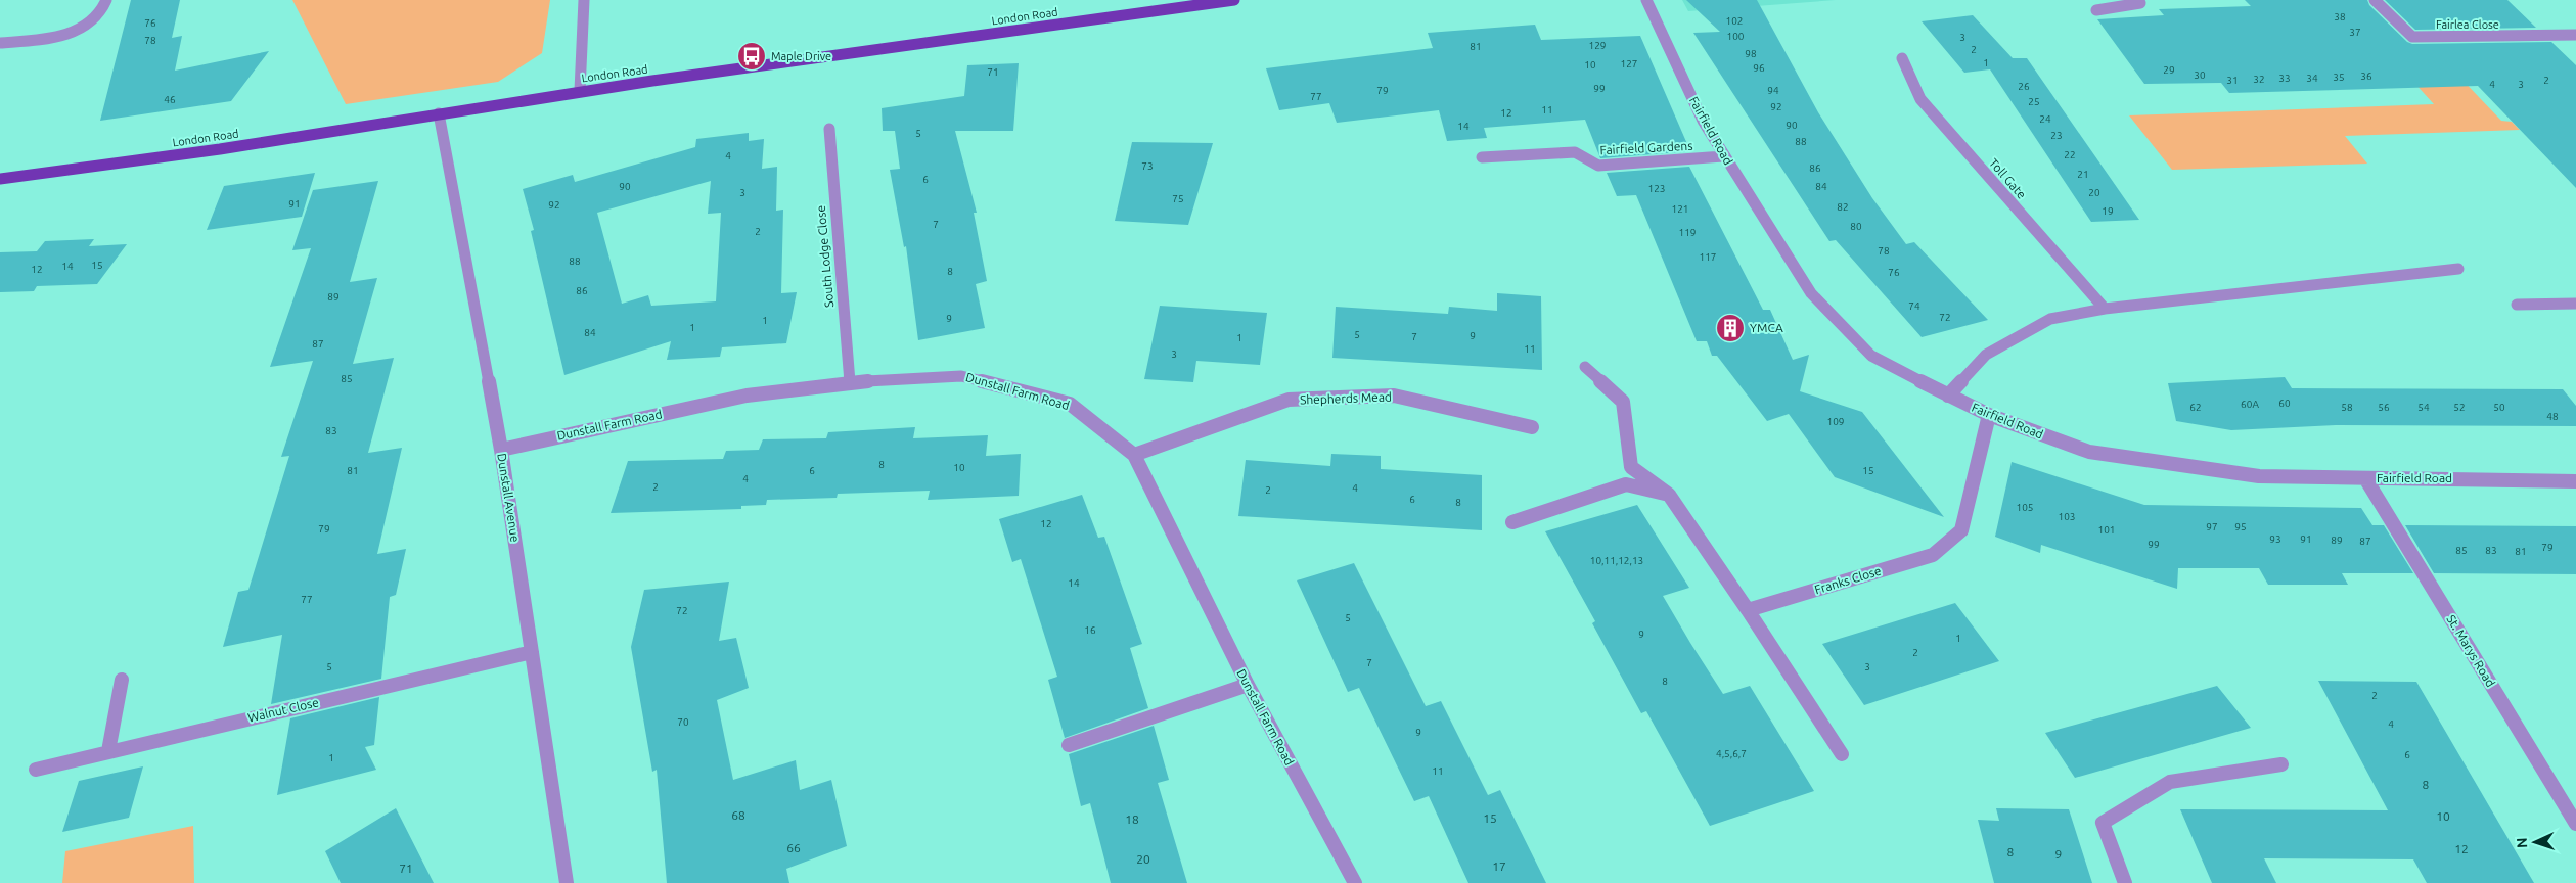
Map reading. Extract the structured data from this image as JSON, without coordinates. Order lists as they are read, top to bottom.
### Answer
{
  "streets": {
    "main road": ["London Road"],
    "street": [
      "Fairlea Close",
      "Fairfield Road",
      "Fairfield Gardens",
      "Toll Gate",
      "South Lodge Close",
      "Dunstall Farm Road",
      "Shepherds Mead",
      "Dunstall Avenue",
      "Franks Close",
      "St. Marys Road",
      "Walnut Close"
    ]
  },
  "crossings": [
    ["London Road", "Dunstall Avenue"],
    ["Fairfield Road", "Fairfield Gardens"],
    ["Fairfield Road", "Franks Close"],
    ["Fairfield Road", "St. Marys Road"],
    ["South Lodge Close", "Dunstall Farm Road"],
    ["Dunstall Farm Road", "Shepherds Mead"],
    ["Dunstall Farm Road", "Dunstall Avenue"],
    ["Dunstall Avenue", "Walnut Close"]
  ],
  "places": {
    "bus stop": ["Maple Drive"],
    "building": ["YMCA"]
  },
  "house_numbers": [
    "38",
    "102",
    "76",
    "37",
    "100",
    "3",
    "78",
    "129",
    "81",
    "2",
    "98",
    "1",
    "127",
    "10",
    "96",
    "29",
    "71",
    "30",
    "36",
    "35",
    "33",
    "34",
    "32",
    "31",
    "2",
    "4",
    "3",
    "26",
    "99",
    "79",
    "94",
    "77",
    "46",
    "25",
    "92",
    "11",
    "12",
    "24",
    "90",
    "14",
    "5",
    "23",
    "88",
    "22",
    "4",
    "73",
    "86",
    "21",
    "6",
    "90",
    "84",
    "123",
    "3",
    "20",
    "75",
    "91",
    "92",
    "82",
    "121",
    "19",
    "7",
    "80",
    "2",
    "119",
    "78",
    "117",
    "88",
    "15",
    "14",
    "12",
    "8",
    "76",
    "86",
    "89",
    "74",
    "72",
    "9",
    "1",
    "1",
    "84",
    "5",
    "9",
    "7",
    "1",
    "87",
    "11",
    "3",
    "85",
    "60",
    "60A",
    "62",
    "58",
    "56",
    "54",
    "52",
    "50",
    "48",
    "109",
    "83",
    "8",
    "10",
    "81",
    "6",
    "15",
    "4",
    "2",
    "4",
    "2",
    "6",
    "8",
    "105",
    "103",
    "12",
    "97",
    "95",
    "79",
    "101",
    "93",
    "91",
    "89",
    "87",
    "99",
    "79",
    "85",
    "83",
    "81",
    "10,11,12,13",
    "14",
    "77",
    "72",
    "5",
    "16",
    "9",
    "1",
    "2",
    "7",
    "5",
    "3",
    "8",
    "2",
    "70",
    "4",
    "9",
    "4,5,6,7",
    "6",
    "1",
    "11",
    "8",
    "68",
    "10",
    "15",
    "18",
    "66",
    "12",
    "8",
    "9",
    "20",
    "17",
    "71"
  ],
  "north": "left"
}
